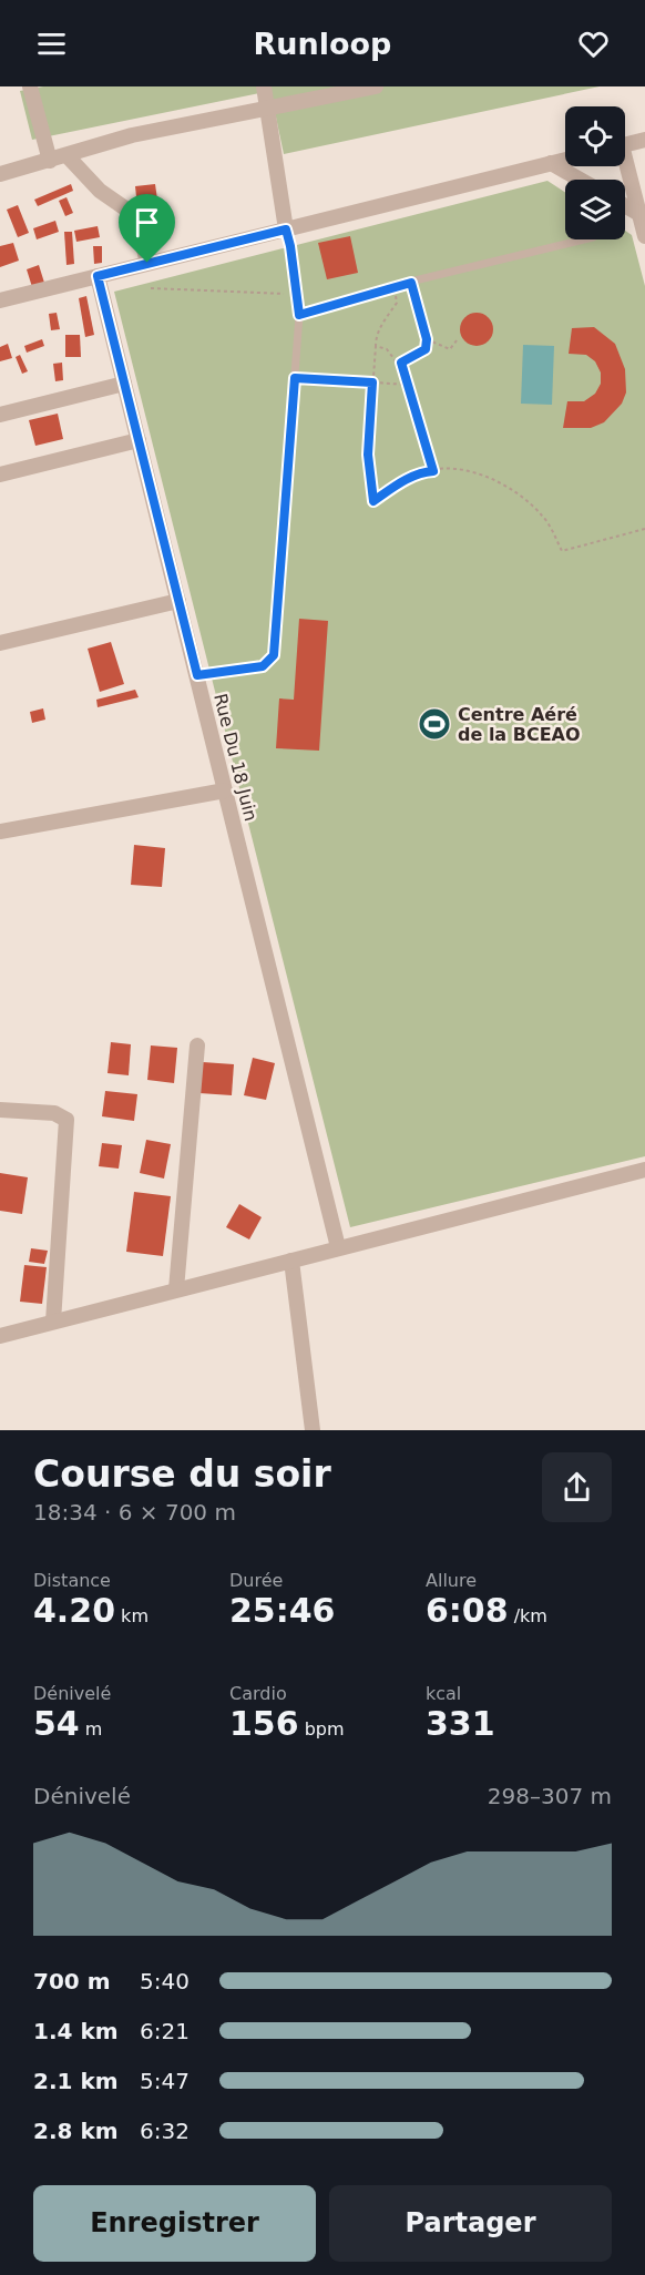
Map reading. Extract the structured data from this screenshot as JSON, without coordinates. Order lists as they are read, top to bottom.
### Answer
{
  "streets": {
    "street": ["Rue Du 18 Juin"]
  },
  "places": {
    "sports": ["Centre Aéré de la BCEAO"]
  },
  "page": {
    "header": "Runloop",
    "heading": ["Course du soir", "18:34 · 6 × 700 m"],
    "stats": [
      ["Distance", "4.20 km"],
      ["Durée", "25:46"],
      ["Allure", "6:08 /km"],
      ["Dénivelé", "54 m"],
      ["Cardio", "156 bpm"],
      ["kcal", "331"]
    ],
    "chart": ["Dénivelé", "298–307 m"],
    "list": [
      {
        "name": "700 m",
        "note": "5:40"
      },
      {
        "name": "1.4 km",
        "note": "6:21"
      },
      {
        "name": "2.1 km",
        "note": "5:47"
      },
      {
        "name": "2.8 km",
        "note": "6:32"
      }
    ],
    "buttons": ["Enregistrer", "Partager"]
  }
}
